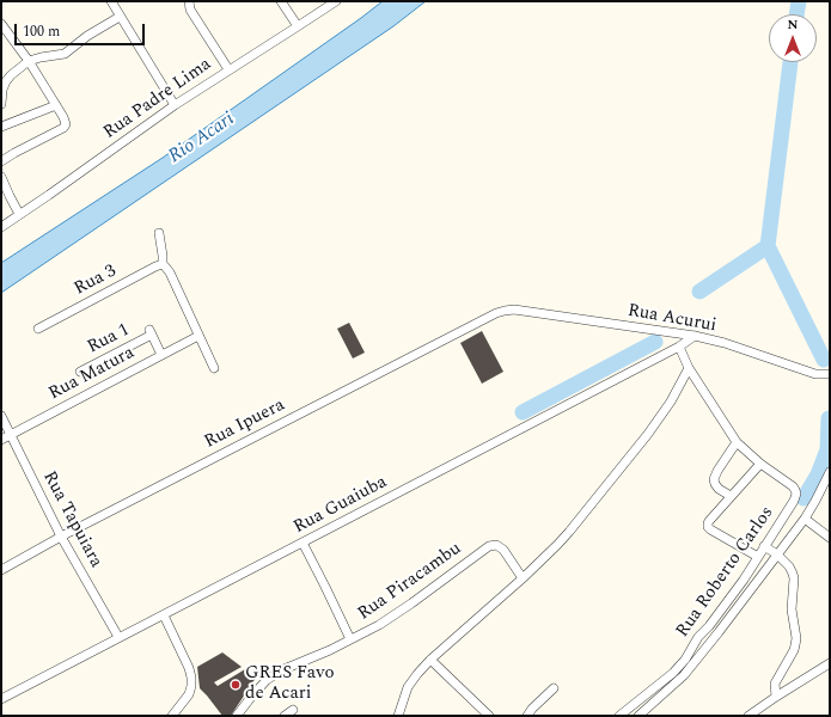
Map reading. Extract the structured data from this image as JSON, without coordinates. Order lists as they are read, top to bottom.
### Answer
{
  "streets": {
    "street": [
      "Rua Padre Lima",
      "Rua 3",
      "Rua Acurui",
      "Rua 1",
      "Rua Matura",
      "Rua Ipuera",
      "Rua Guaiuba",
      "Rua Tapuiara",
      "Rua Roberto Carlos",
      "Rua Piracambu"
    ]
  },
  "crossings": [
    ["Rua Acurui", "Rua Ipuera"],
    ["Rua Acurui", "Rua Guaiuba"],
    ["Rua 1", "Rua Matura"],
    ["Rua Matura", "Rua Tapuiara"],
    ["Rua Ipuera", "Rua Tapuiara"],
    ["Rua Guaiuba", "Rua Tapuiara"],
    ["Rua Guaiuba", "Rua Roberto Carlos"]
  ],
  "water": ["Rio Acari"],
  "places": ["GRES Favo de Acari"],
  "scale_bar": "100 m",
  "north": "top"
}
